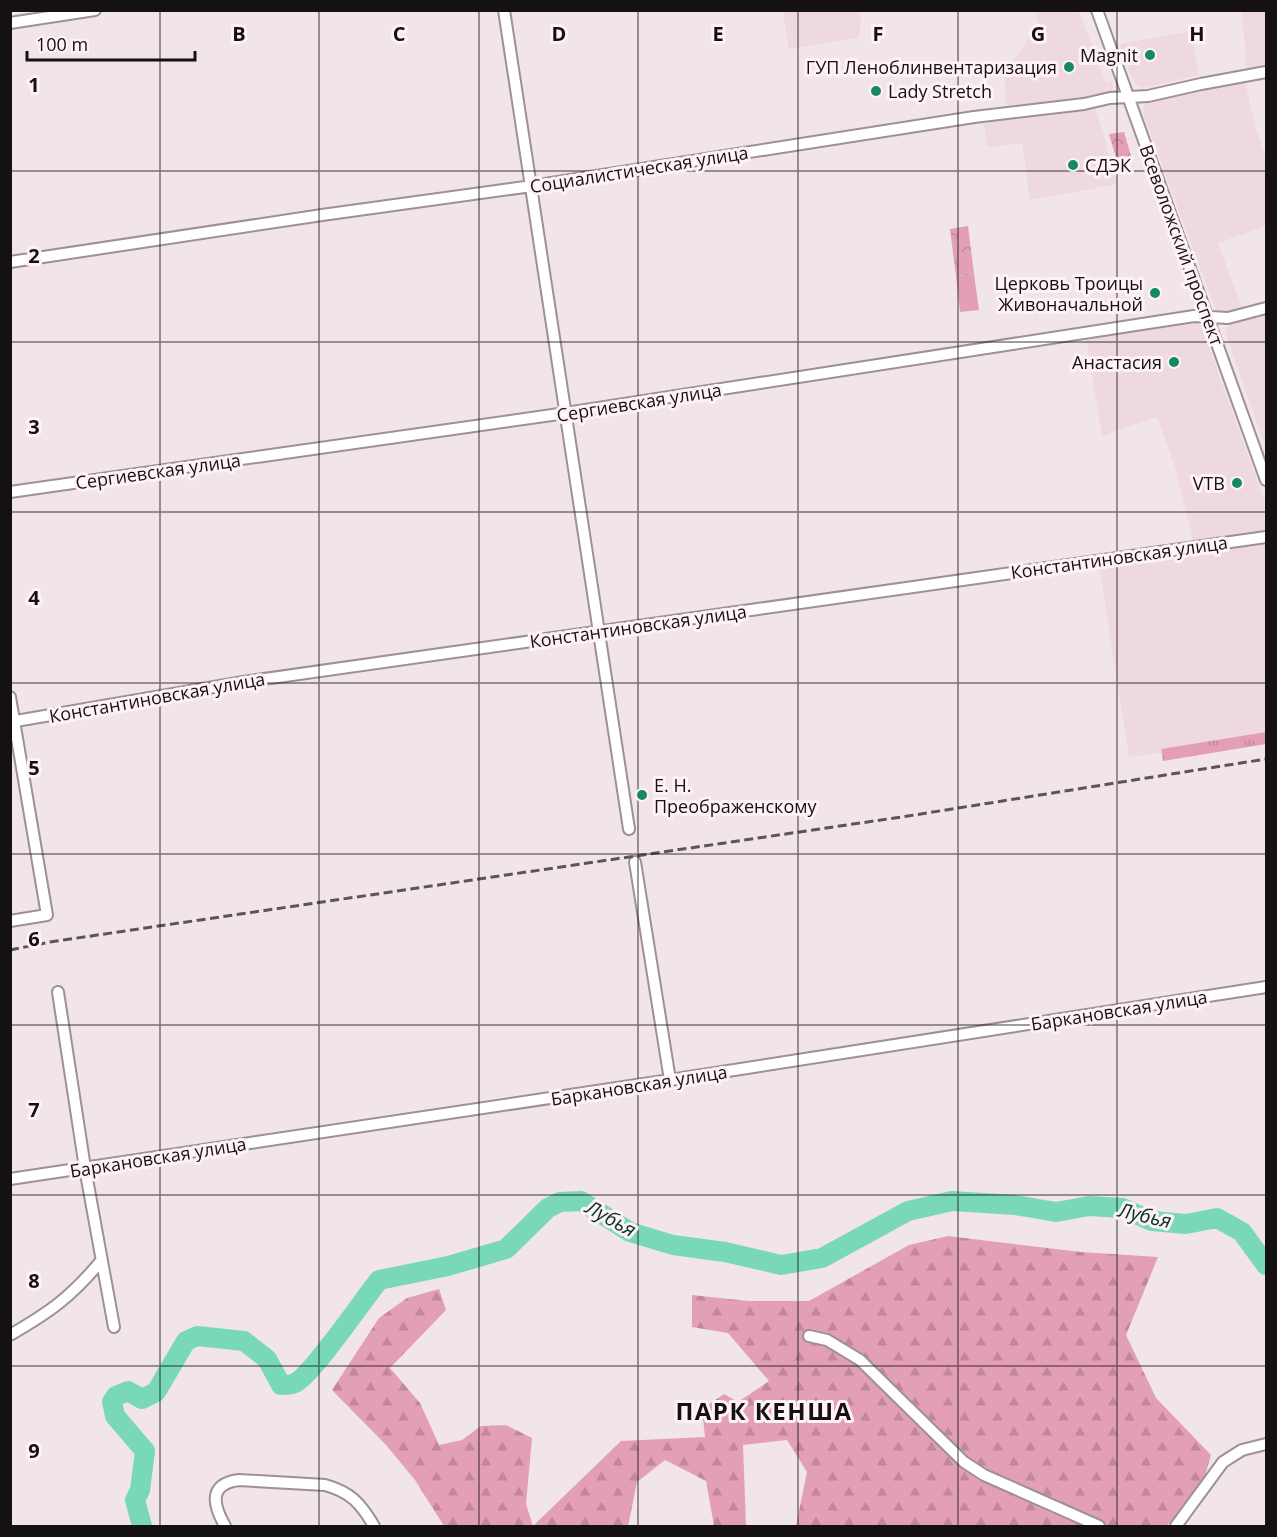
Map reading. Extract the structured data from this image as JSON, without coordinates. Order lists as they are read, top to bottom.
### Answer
{
  "streets": {
    "street": [
      "Социалистическая улица",
      "Всеволожский проспект",
      "Сергиевская улица",
      "Константиновская улица",
      "Баркановская улица"
    ]
  },
  "crossings": [
    ["Социалистическая улица", "Всеволожский проспект"],
    ["Всеволожский проспект", "Сергиевская улица"]
  ],
  "districts": ["ПАРК КЕНША"],
  "water": ["Лубья"],
  "places": [
    "Magnit",
    "ГУП Леноблинвентаризация",
    "Lady Stretch",
    "СДЭК",
    "Церковь Троицы Живоначальной",
    "Анастасия",
    "VTB",
    "Е. Н. Преображенскому"
  ],
  "scale_bar": "100 m",
  "grid": {
    "columns": [
      "B",
      "C",
      "D",
      "E",
      "F",
      "G",
      "H"
    ],
    "rows": [
      "1",
      "2",
      "3",
      "4",
      "5",
      "6",
      "7",
      "8",
      "9"
    ]
  }
}
